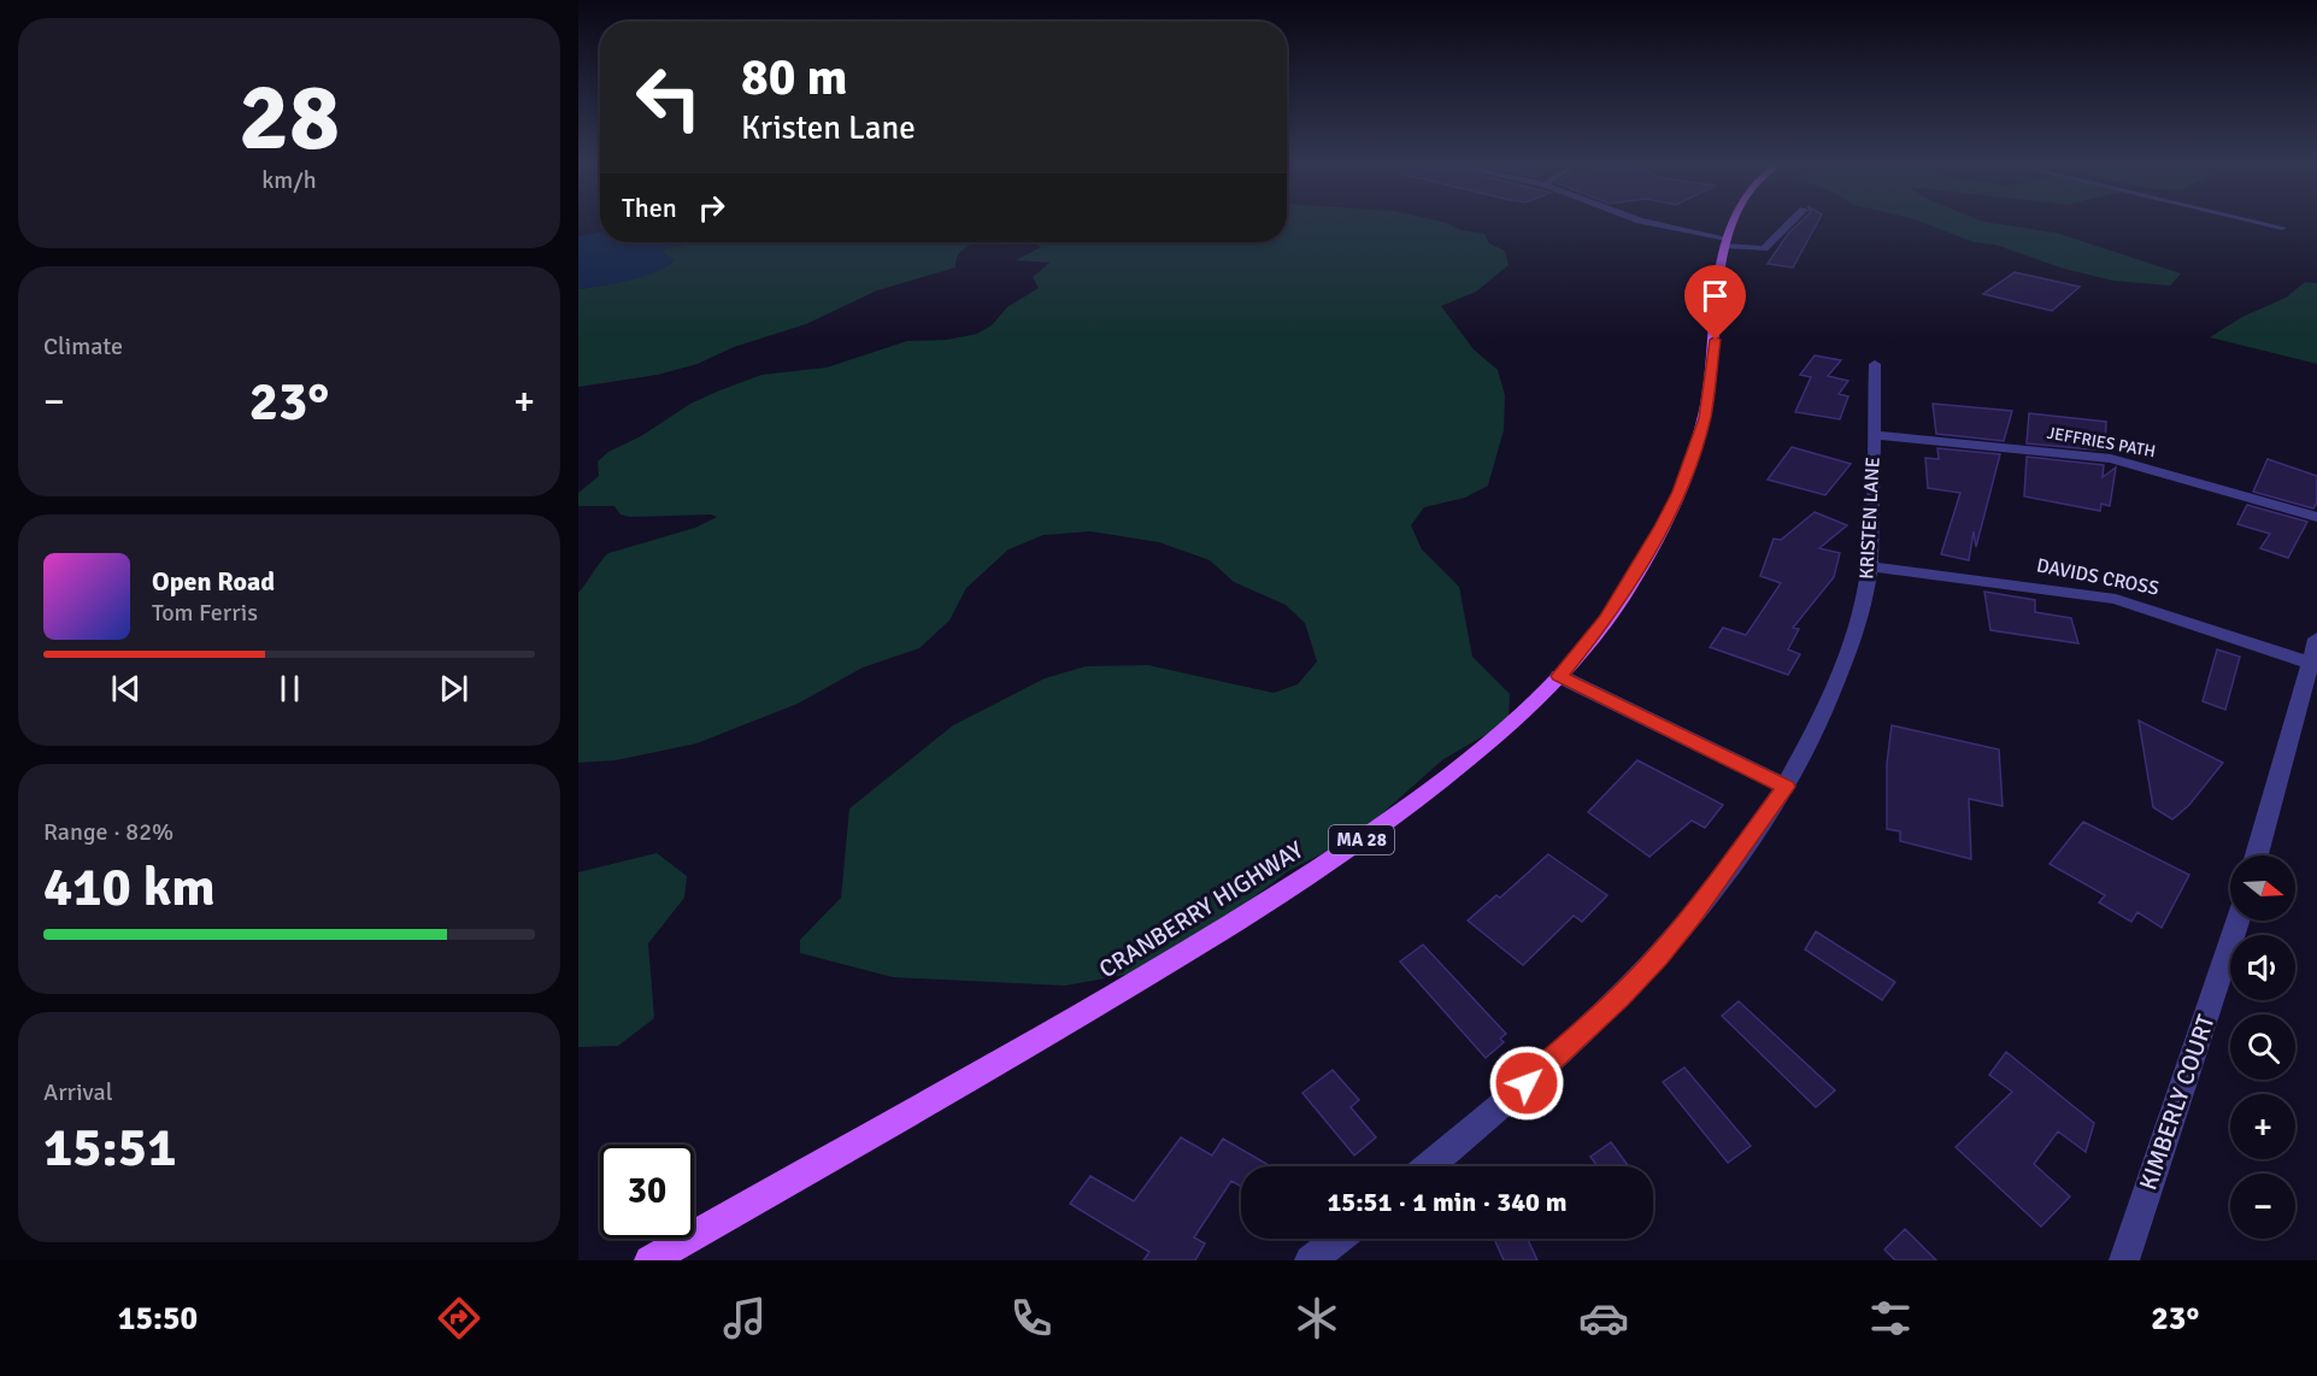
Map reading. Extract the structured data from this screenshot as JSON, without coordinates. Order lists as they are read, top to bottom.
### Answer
{
  "streets": {
    "main road": ["MA 28", "CRANBERRY HIGHWAY"],
    "street": [
      "JEFFRIES PATH",
      "KRISTEN LANE",
      "DAVIDS CROSS",
      "KIMBERLY COURT"
    ]
  },
  "crossings": [
    ["JEFFRIES PATH", "KRISTEN LANE"],
    ["KRISTEN LANE", "DAVIDS CROSS"]
  ],
  "north": "right",
  "page": {
    "tile": [
      ["28", "km/h"],
      "Climate",
      ["Range · 82%", "410 km"],
      ["Arrival", "15:51"]
    ],
    "turn": ["80 m", "Kristen Lane"],
    "then": "Then",
    "heat": ["−", "23°", "+"],
    "song": ["Open Road", "Tom Ferris"],
    "map_buttons": ["+", "−"],
    "limit": "30",
    "trip": "15:51 · 1 min · 340 m",
    "tabs": ["15:50", "23°"]
  }
}
